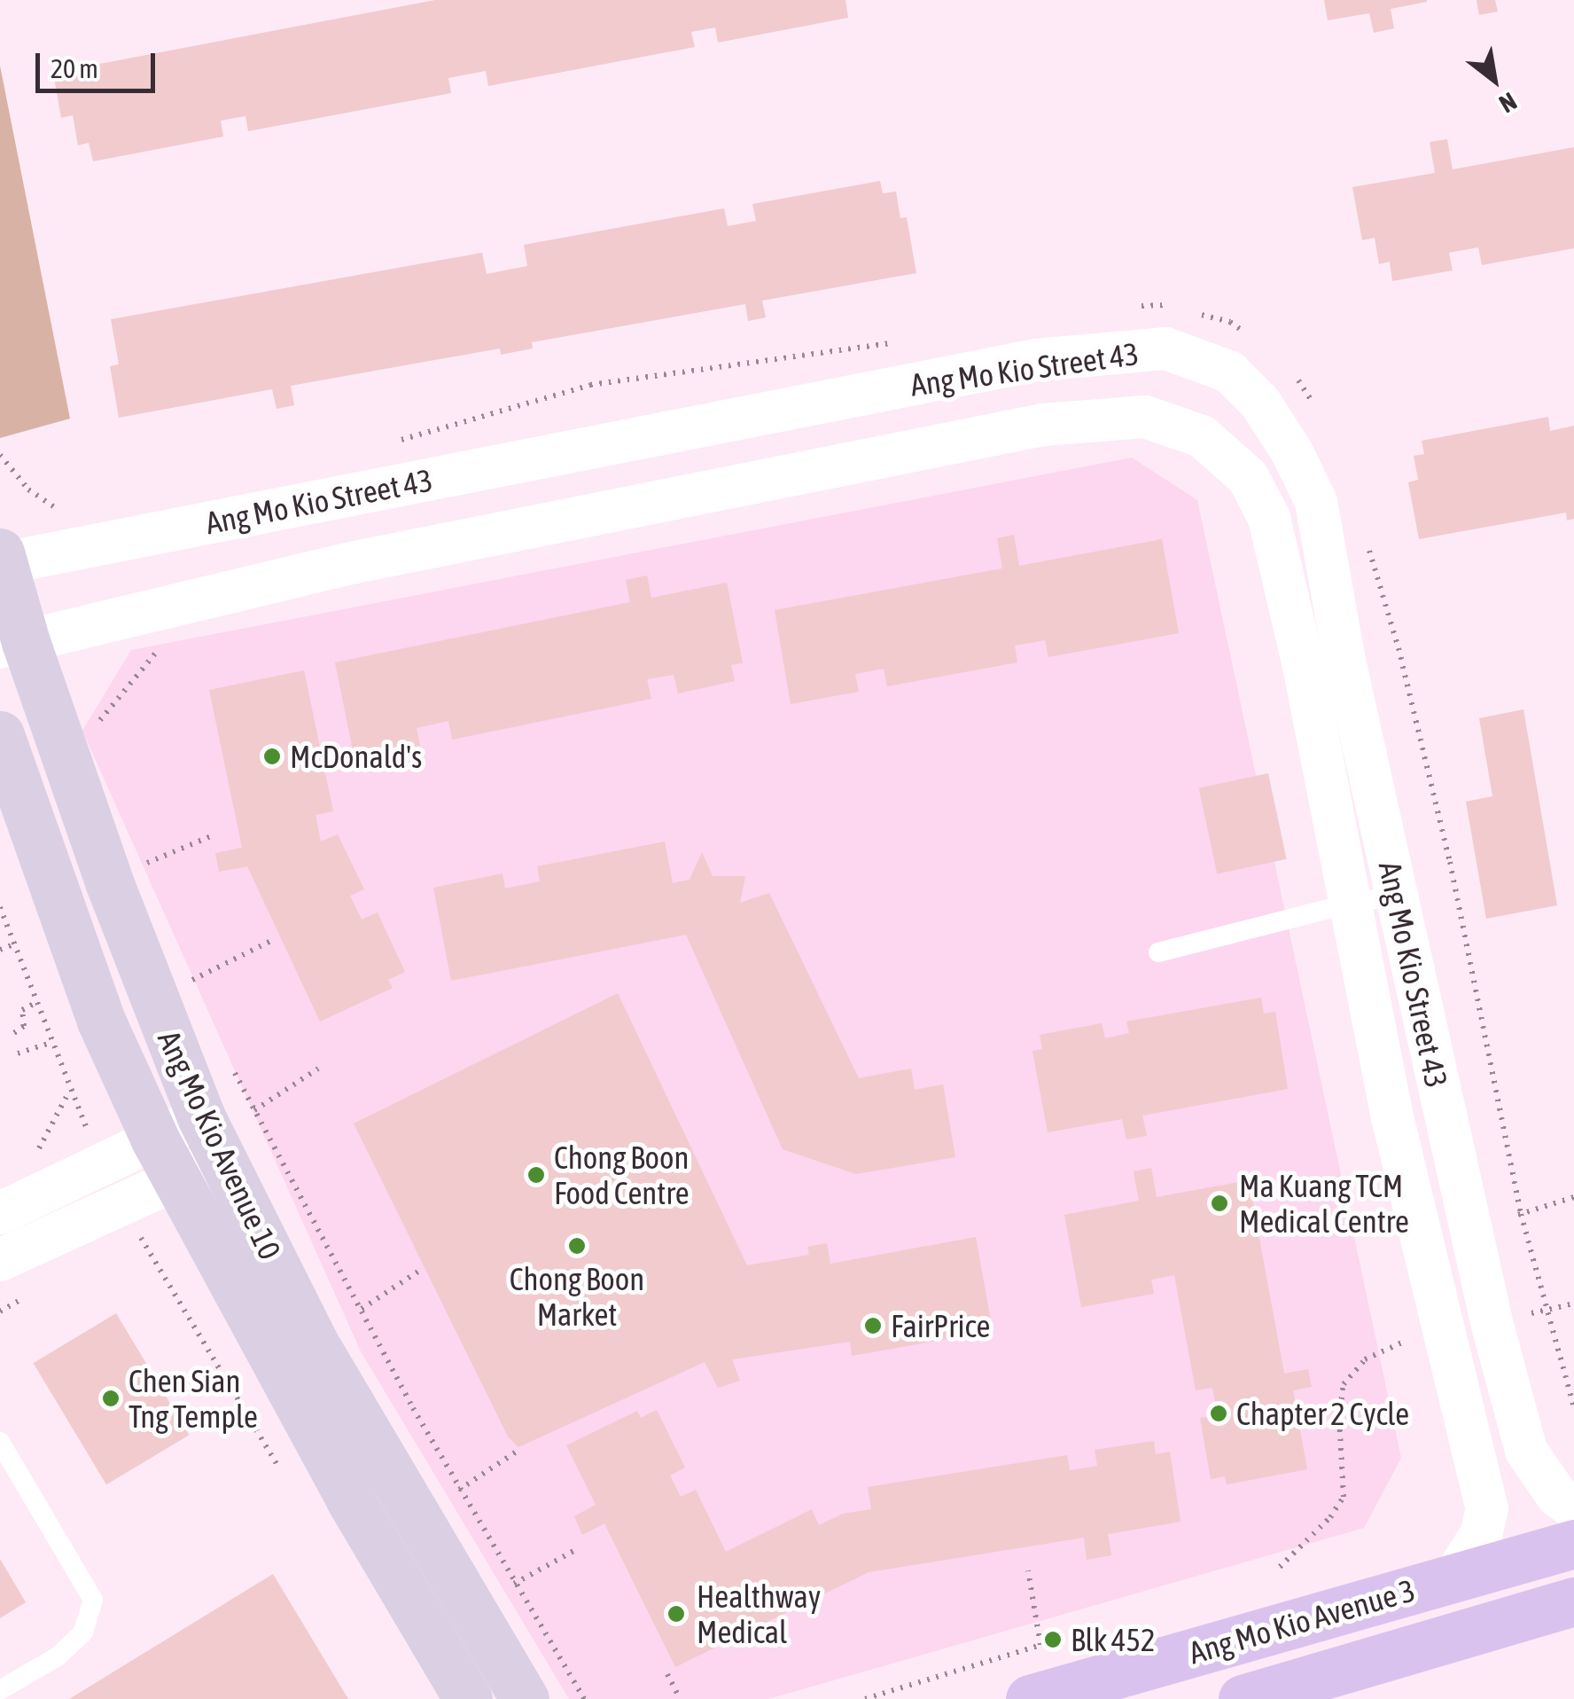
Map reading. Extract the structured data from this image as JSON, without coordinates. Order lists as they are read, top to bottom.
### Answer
{
  "streets": {
    "main road": ["Ang Mo Kio Avenue 10", "Ang Mo Kio Avenue 3"],
    "street": ["Ang Mo Kio Street 43"]
  },
  "crossings": [
    ["Ang Mo Kio Street 43", "Ang Mo Kio Avenue 10"],
    ["Ang Mo Kio Street 43", "Ang Mo Kio Avenue 3"]
  ],
  "places": [
    "McDonald's",
    "Chong Boon Food Centre",
    "Ma Kuang TCM Medical Centre",
    "Chong Boon Market",
    "FairPrice",
    "Chen Sian Tng Temple",
    "Chapter 2 Cycle",
    "Healthway Medical",
    "Blk 452"
  ],
  "scale_bar": "20 m",
  "north": "bottom right"
}
